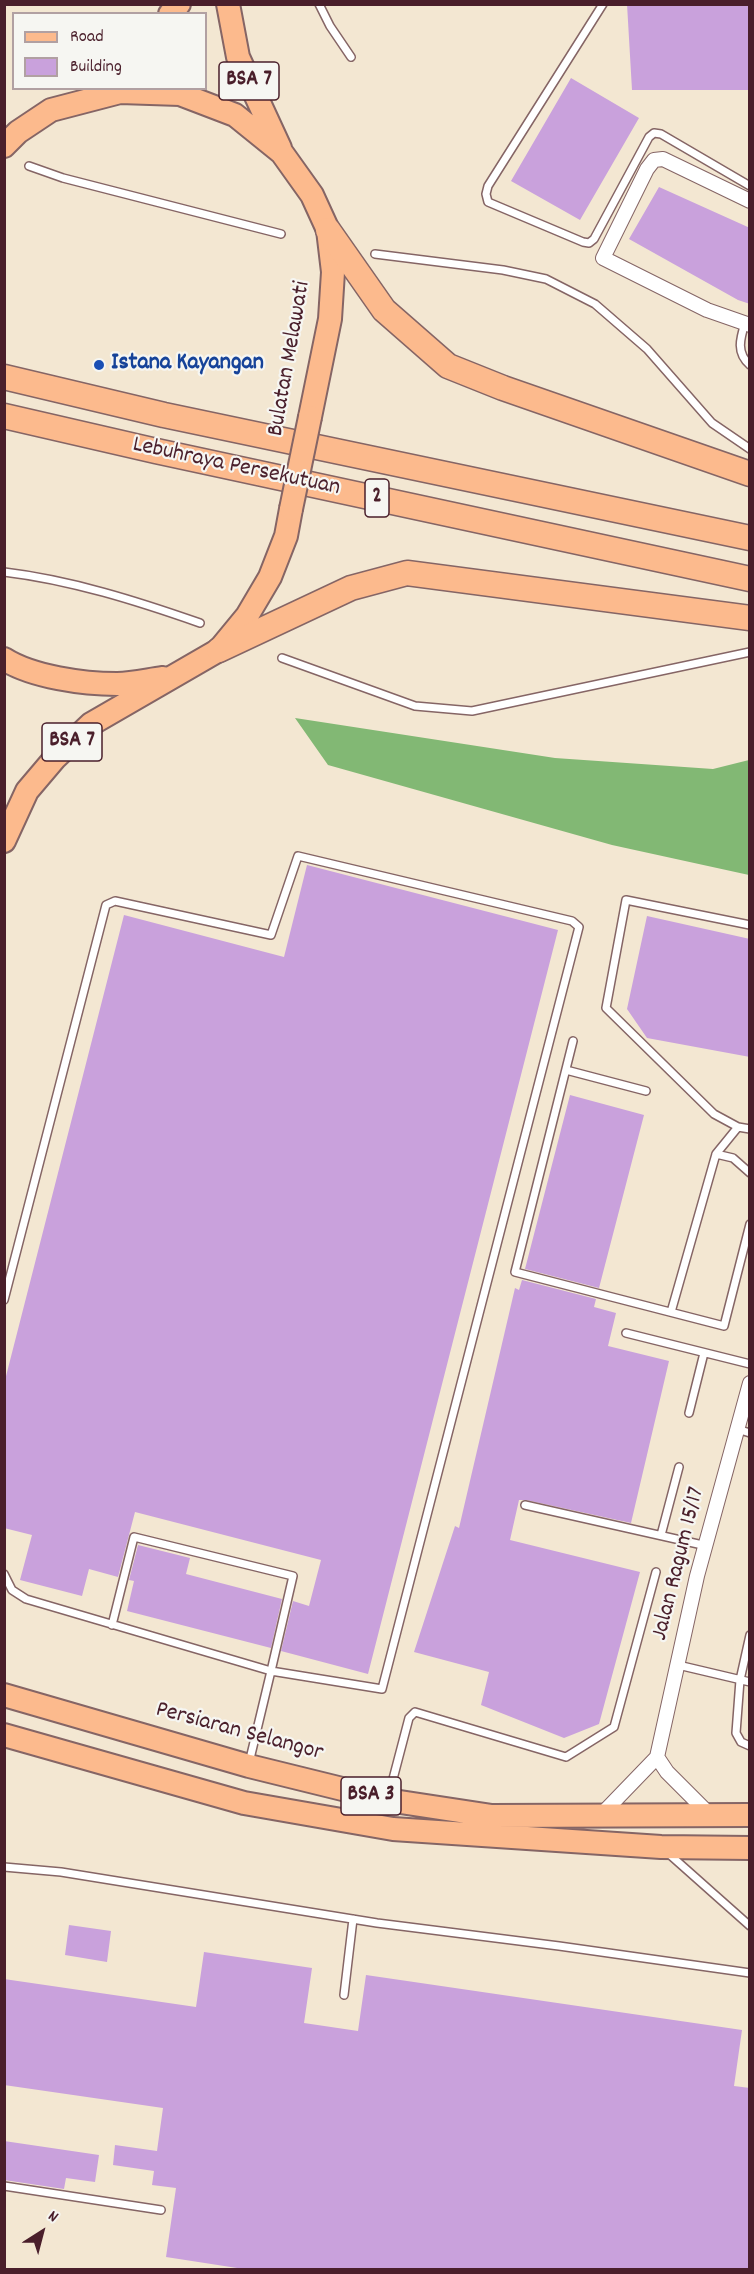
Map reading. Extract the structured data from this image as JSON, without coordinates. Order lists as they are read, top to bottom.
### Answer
{
  "streets": {
    "highway": ["Lebuhraya Persekutuan", "2"],
    "main road": [
      "BSA 7",
      "Bulatan Melawati",
      "Persiaran Selangor",
      "BSA 3"
    ],
    "street": ["Jalan Ragum 15/17"]
  },
  "crossings": [
    ["BSA 7", "Bulatan Melawati"]
  ],
  "places": ["Istana Kayangan"],
  "legend": ["Road", "Building"],
  "north": "top right"
}
